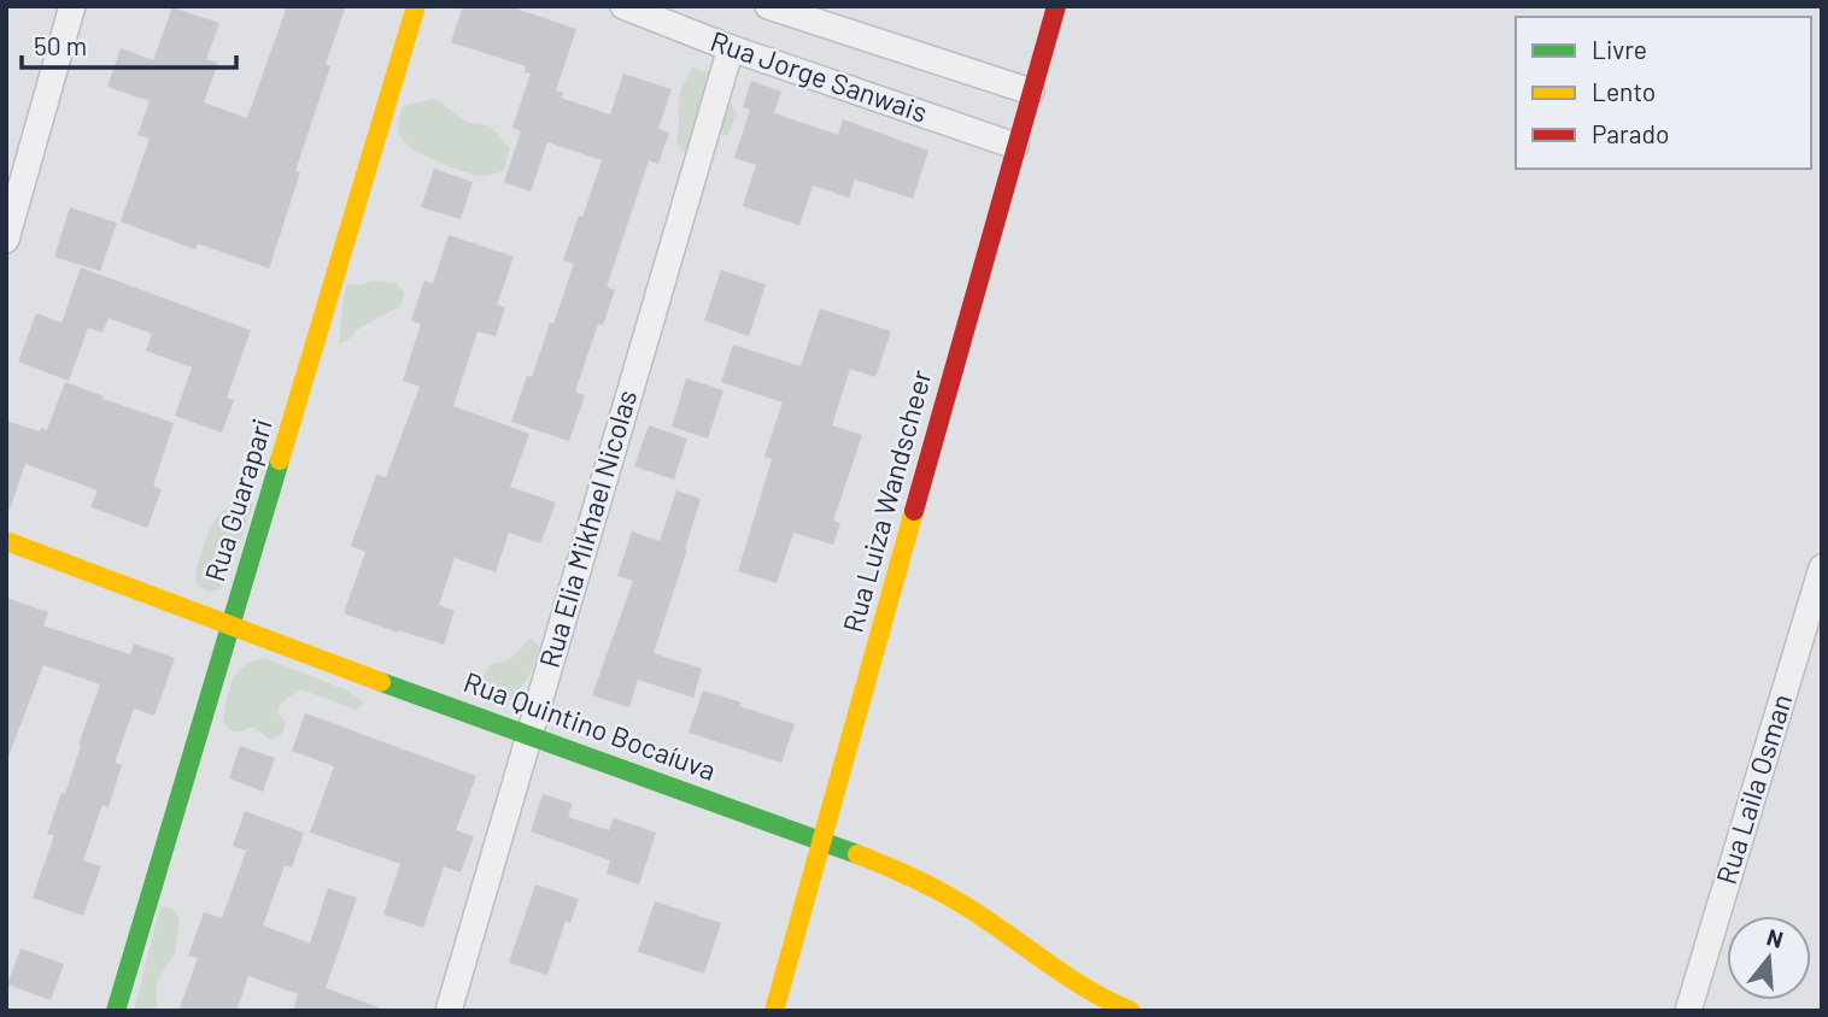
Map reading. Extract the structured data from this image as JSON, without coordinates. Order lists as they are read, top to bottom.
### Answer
{
  "streets": {
    "street": [
      "Rua Jorge Sanwais",
      "Rua Guarapari",
      "Rua Luiza Wandscheer",
      "Rua Elia Mikhael Nicolas",
      "Rua Quintino Bocaíuva",
      "Rua Laila Osman"
    ]
  },
  "crossings": [
    ["Rua Jorge Sanwais", "Rua Luiza Wandscheer"],
    ["Rua Jorge Sanwais", "Rua Elia Mikhael Nicolas"],
    ["Rua Guarapari", "Rua Quintino Bocaíuva"],
    ["Rua Luiza Wandscheer", "Rua Quintino Bocaíuva"],
    ["Rua Elia Mikhael Nicolas", "Rua Quintino Bocaíuva"]
  ],
  "legend": ["Livre", "Lento", "Parado"],
  "scale_bar": "50 m",
  "north": "top"
}
